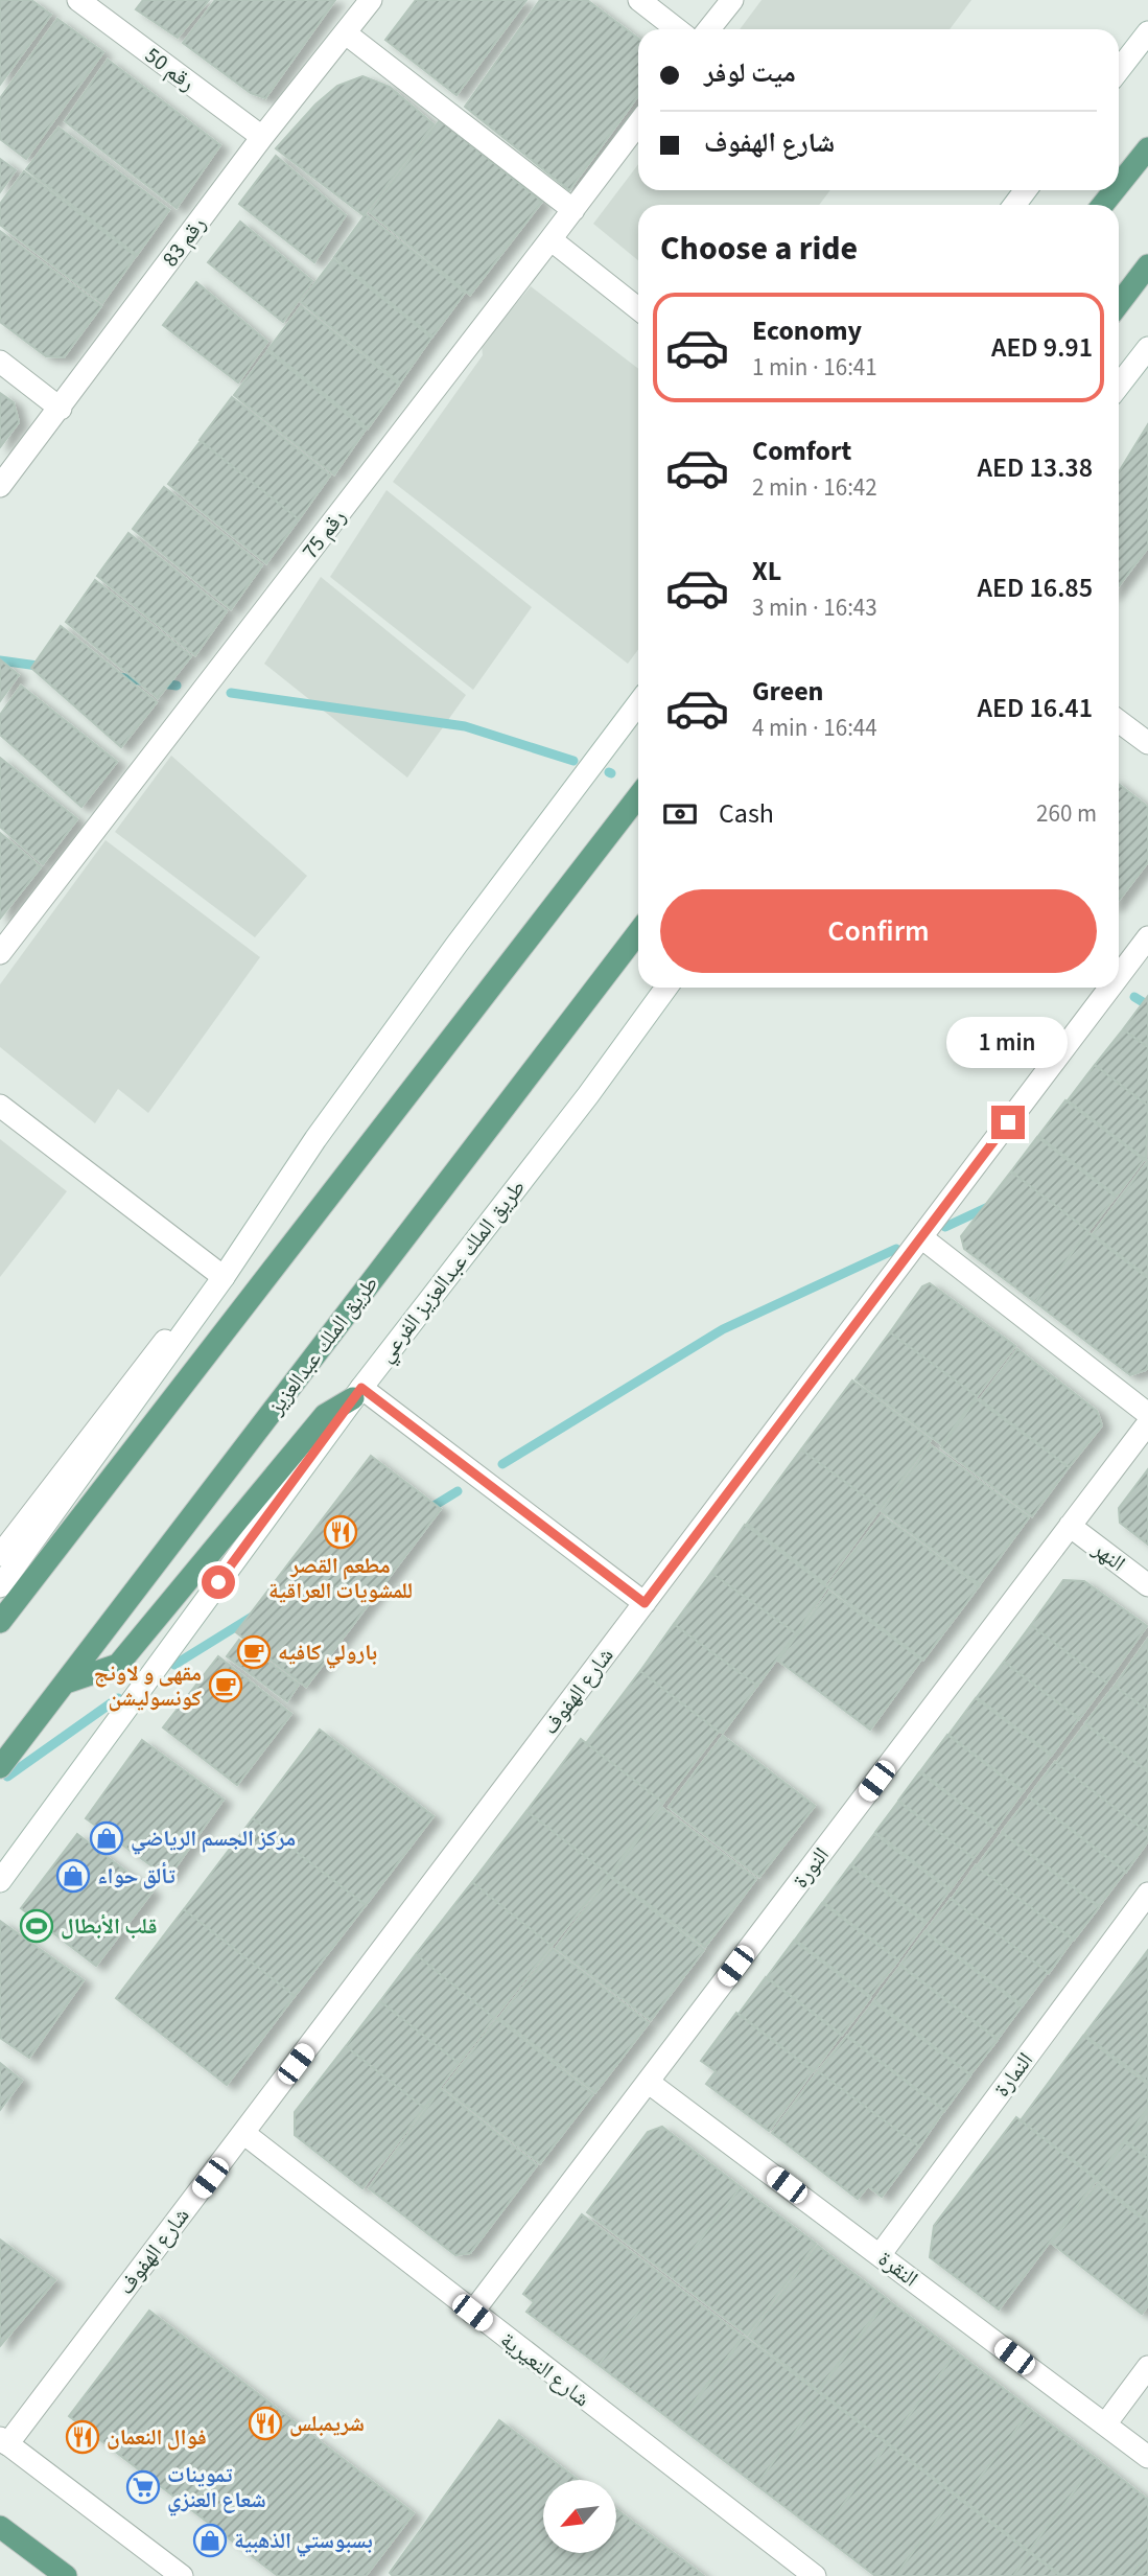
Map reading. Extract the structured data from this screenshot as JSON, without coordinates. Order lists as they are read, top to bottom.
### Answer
{
  "streets": {
    "main road": ["طريق الملك عبدالعزيز"],
    "street": [
      "رقم 50",
      "رقم 83",
      "رقم 75",
      "طريق الملك عبدالعزيز الفرعي",
      "النهر",
      "شارع الهفوف",
      "النورة",
      "النمارة",
      "النقرة",
      "شارع النعيرية"
    ]
  },
  "crossings": [
    ["رقم 50", "رقم 83"],
    ["النهر", "النورة"],
    ["شارع الهفوف", "شارع النعيرية"],
    ["النورة", "النقرة"],
    ["النورة", "شارع النعيرية"],
    ["النمارة", "النقرة"]
  ],
  "places": {
    "restaurant": ["مطعم القصر للمشويات العراقية", "شريمبلس", "فوال النعمان"],
    "cafe": ["بارولي كافيه", "مقهى و لاونج كونسوليشن"],
    "shop": ["مركز الجسم الرياضي", "تألق حواء", "بسبوستي الذهبية"],
    "sports": ["قلب الأبطال"],
    "supermarket": ["تموينات شعاع العنزي"]
  },
  "north": "bottom left",
  "page": {
    "banner": ["ميت لوفر", "شارع الهفوف"],
    "heading": "Choose a ride",
    "list": [
      {
        "name": "Economy",
        "note": "1 min · 16:41",
        "value": "AED 9.91"
      },
      {
        "name": "Comfort",
        "note": "2 min · 16:42",
        "value": "AED 13.38"
      },
      {
        "name": "XL",
        "note": "3 min · 16:43",
        "value": "AED 16.85"
      },
      {
        "name": "Green",
        "note": "4 min · 16:44",
        "value": "AED 16.41"
      }
    ],
    "pay": ["Cash", "260 m"],
    "buttons": "Confirm",
    "bubble": "1 min"
  }
}
